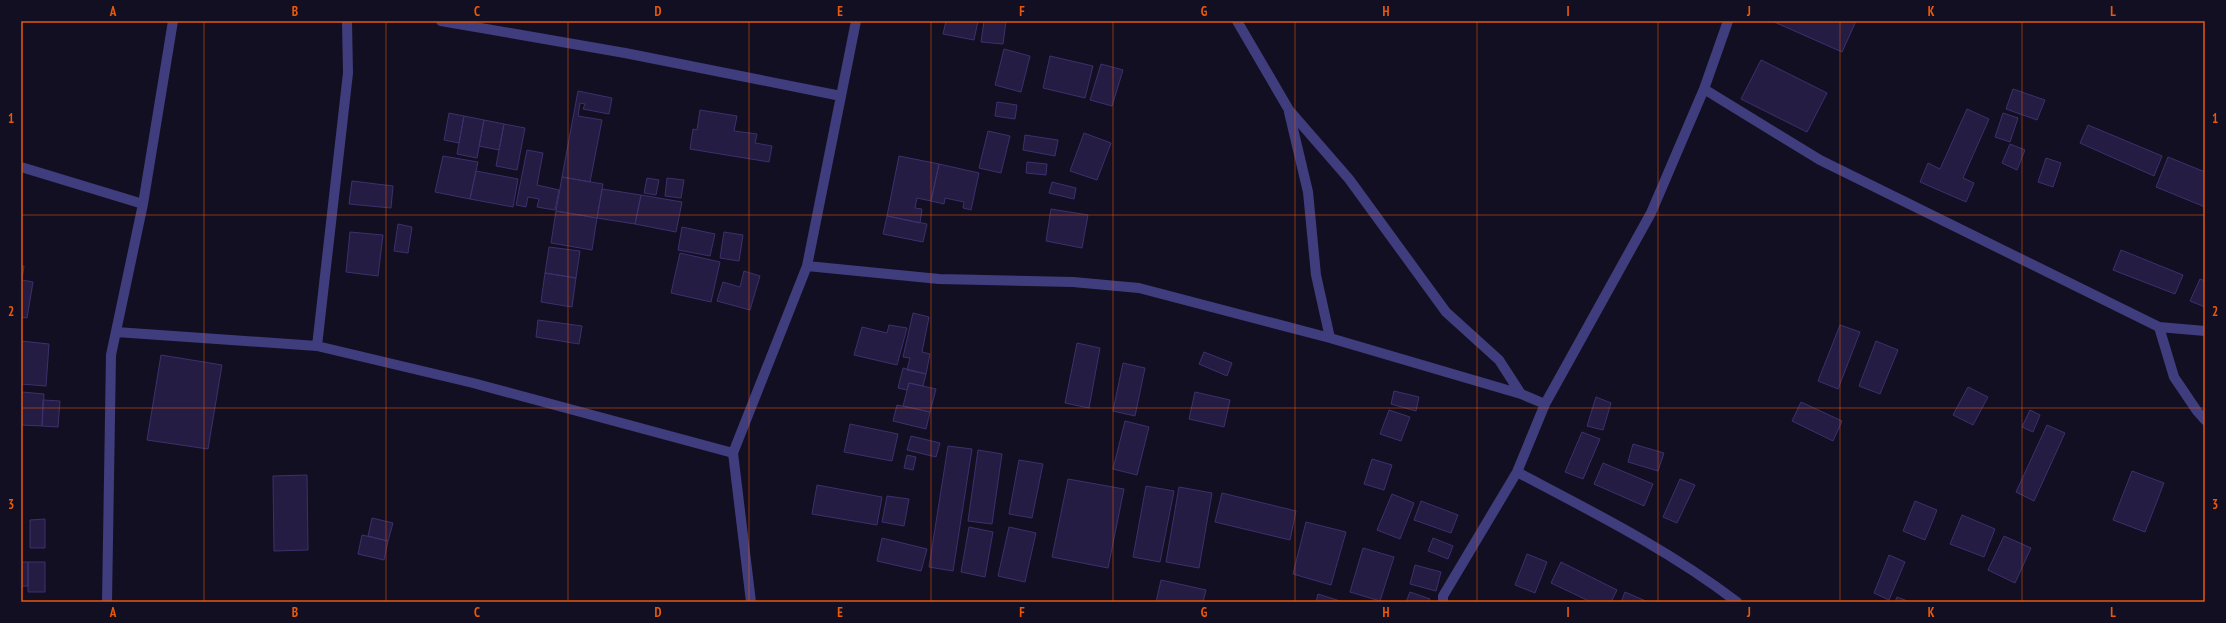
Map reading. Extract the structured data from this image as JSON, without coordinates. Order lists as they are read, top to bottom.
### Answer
{
  "grid": {
    "columns": [
      "A",
      "B",
      "C",
      "D",
      "E",
      "F",
      "G",
      "H",
      "I",
      "J",
      "K",
      "L"
    ],
    "rows": ["1", "2", "3"]
  }
}
